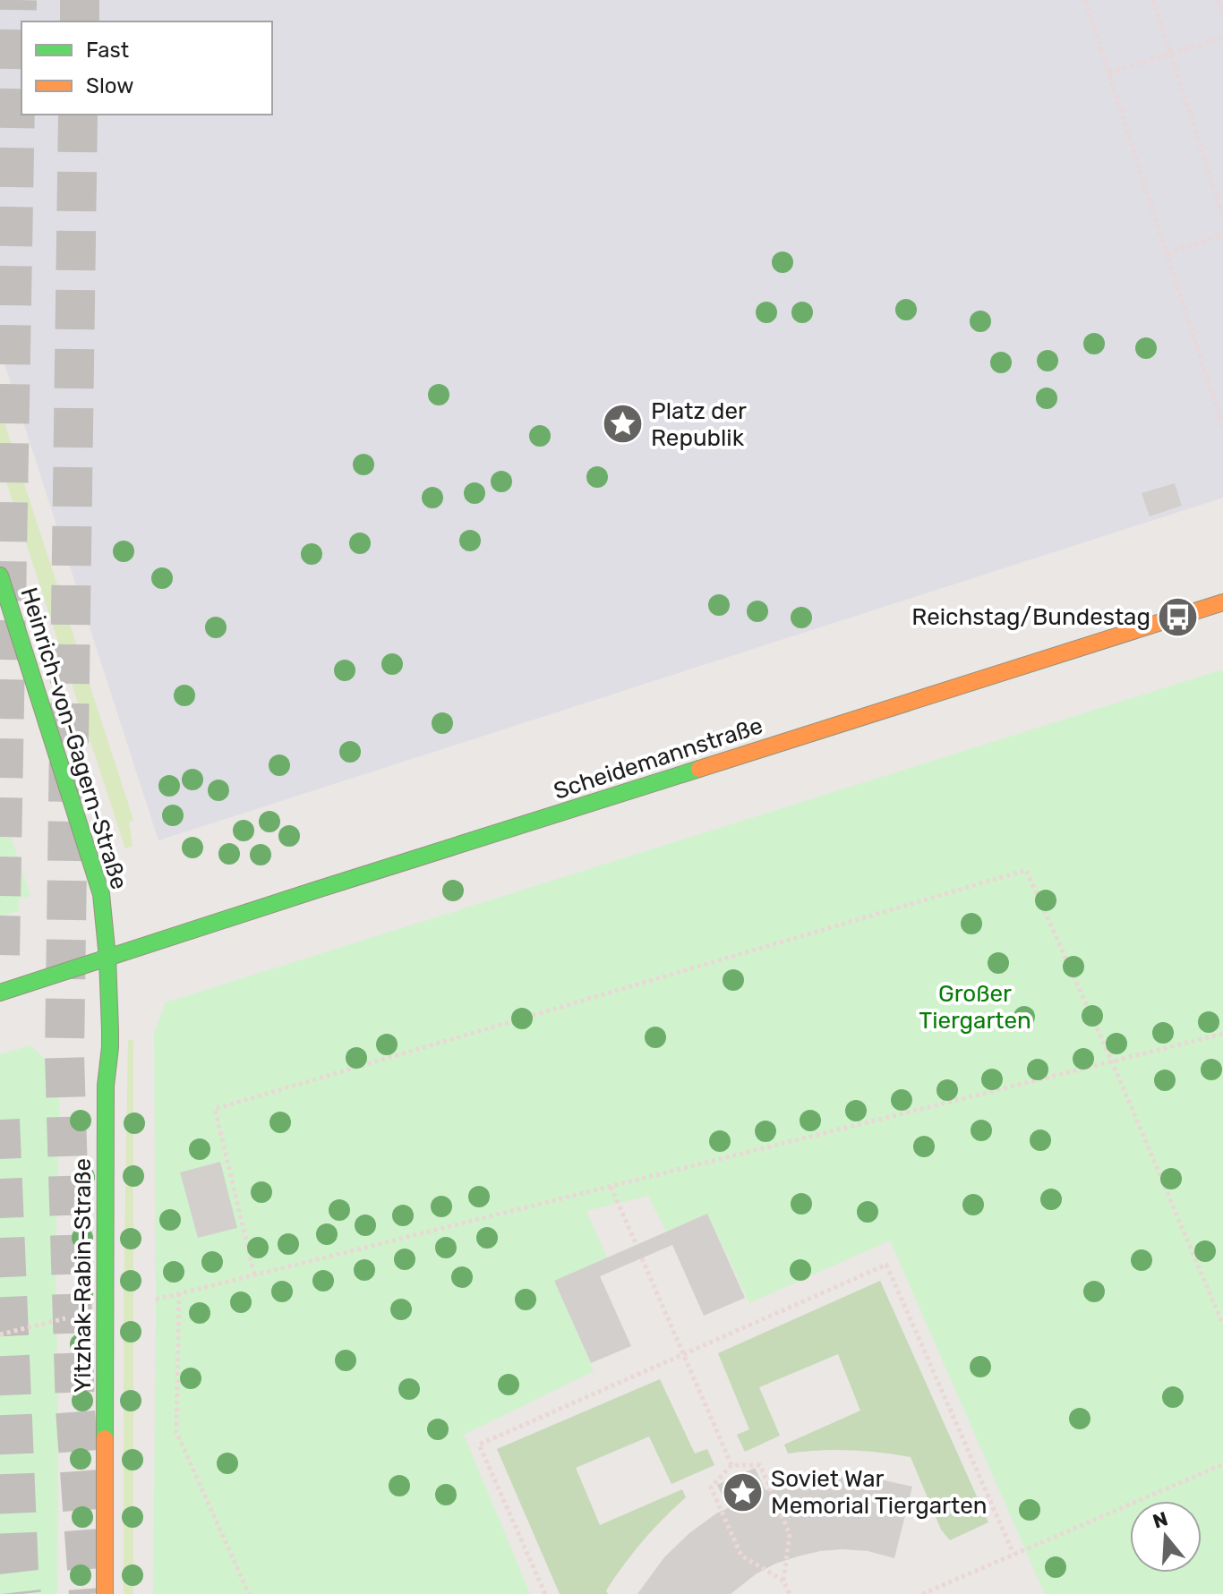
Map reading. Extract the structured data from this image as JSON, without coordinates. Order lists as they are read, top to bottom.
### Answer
{
  "streets": {
    "street": ["Heinrich-von-Gagern-Straße", "Scheidemannstraße", "Yitzhak-Rabin-Straße"]
  },
  "crossings": [
    ["Heinrich-von-Gagern-Straße", "Scheidemannstraße"],
    ["Heinrich-von-Gagern-Straße", "Yitzhak-Rabin-Straße"],
    ["Scheidemannstraße", "Yitzhak-Rabin-Straße"]
  ],
  "parks": ["Großer Tiergarten"],
  "places": {
    "place": ["Platz der Republik", "Soviet War Memorial Tiergarten"],
    "bus stop": ["Reichstag/Bundestag"]
  },
  "legend": ["Fast", "Slow"],
  "north": "top"
}
